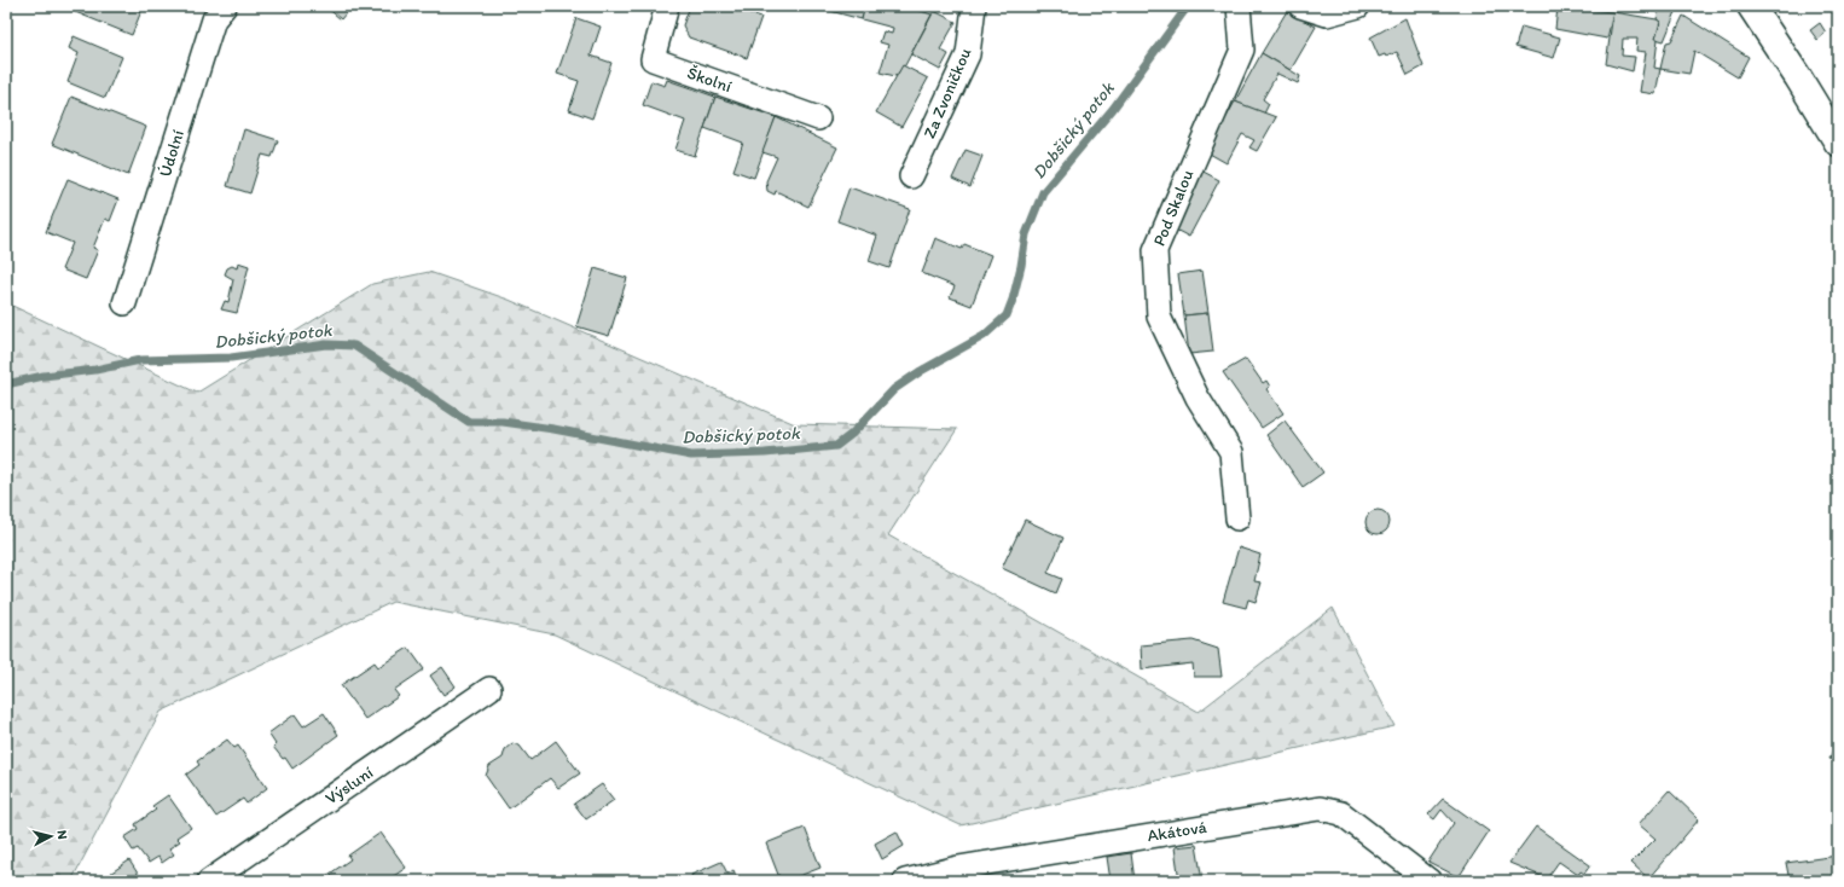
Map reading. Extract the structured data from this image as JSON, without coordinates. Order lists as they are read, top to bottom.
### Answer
{
  "streets": {
    "street": [
      "Školní",
      "Za Zvoničkou",
      "Údolní",
      "Pod Skalou",
      "Výsluní",
      "Akátová"
    ]
  },
  "water": ["Dobšický potok"],
  "north": "right"
}
